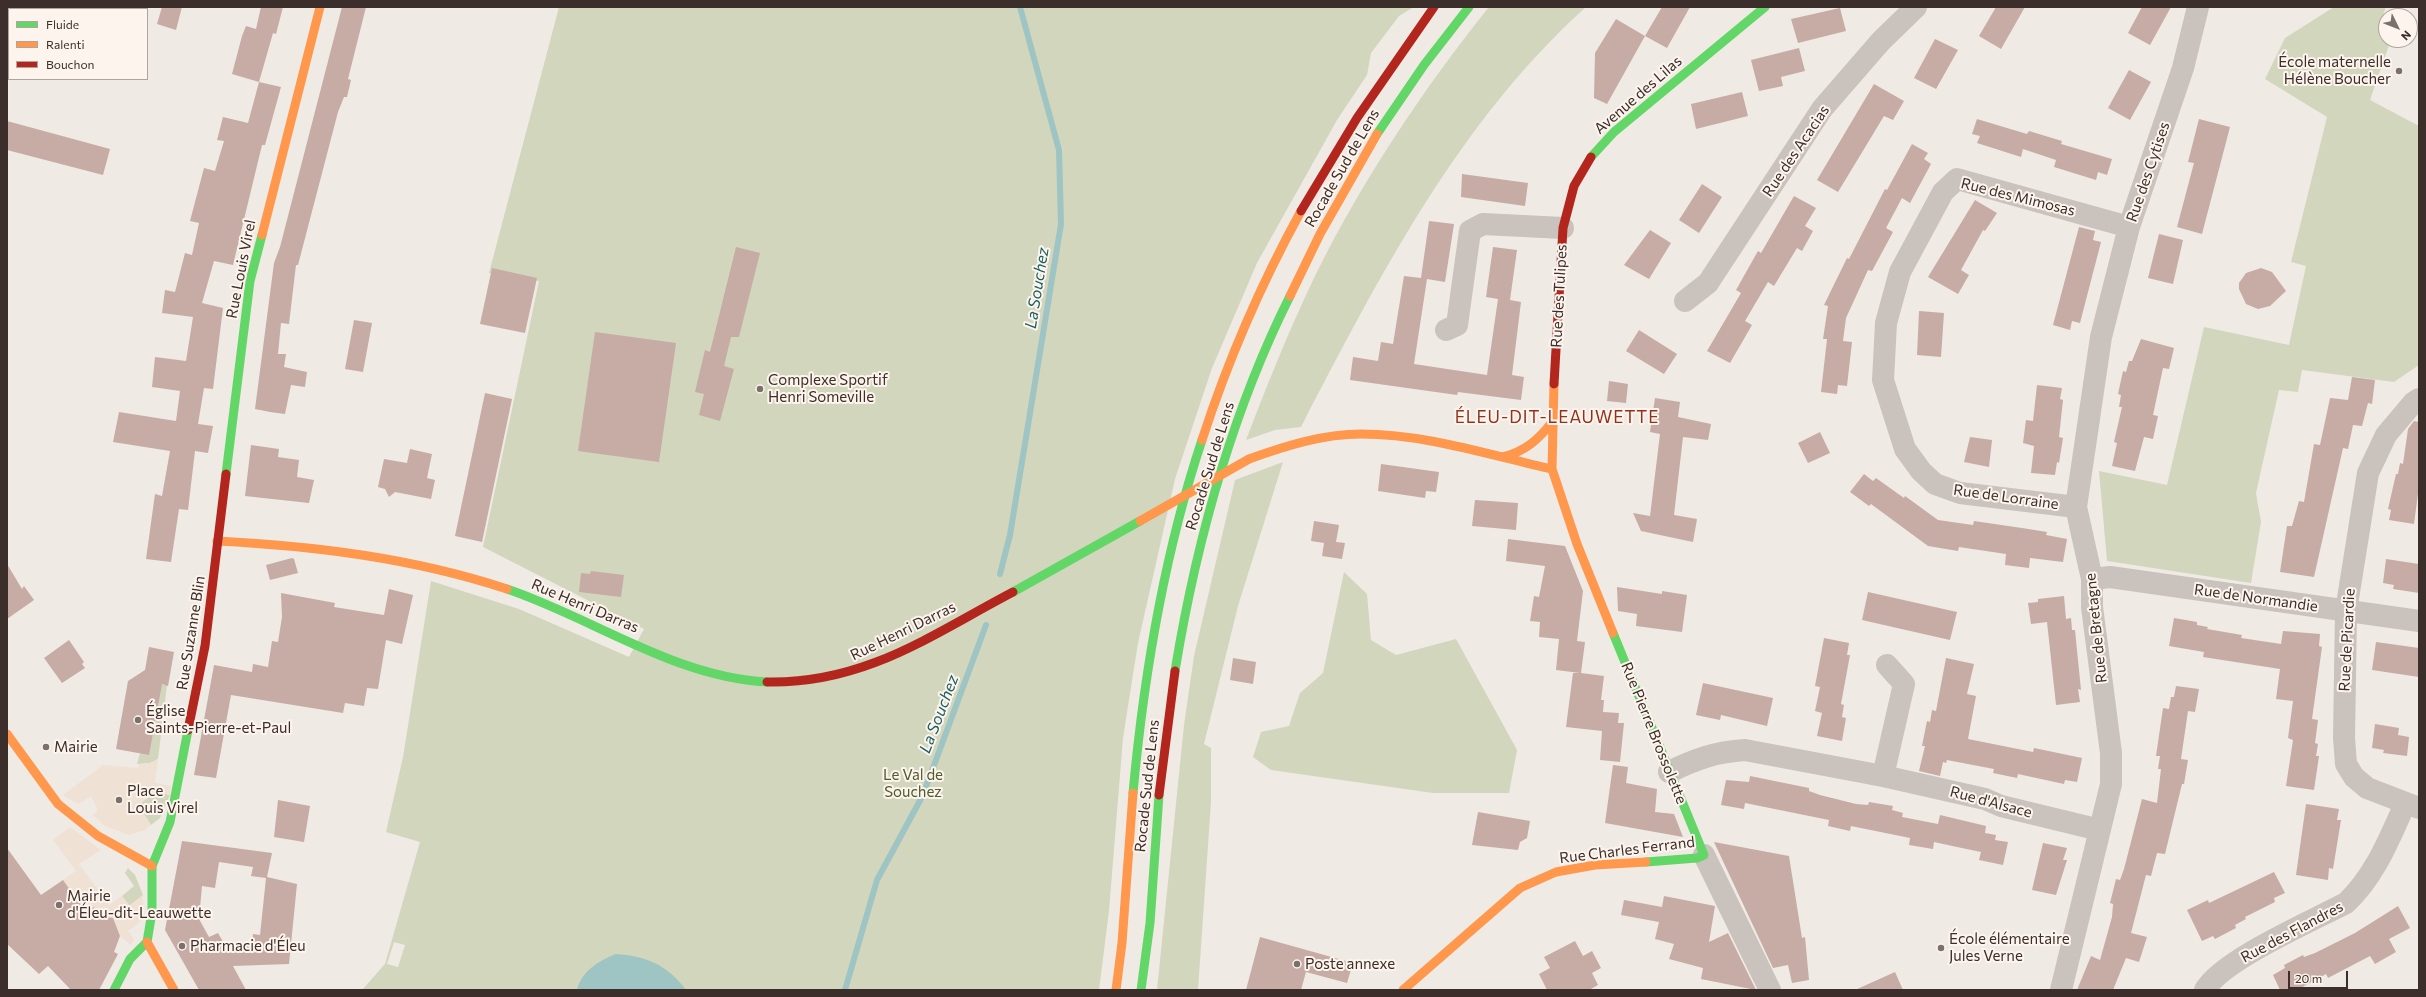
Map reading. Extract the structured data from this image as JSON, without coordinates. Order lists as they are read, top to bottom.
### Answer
{
  "streets": {
    "main road": [
      "Avenue des Lilas",
      "Rocade Sud de Lens",
      "Rue Louis Virel",
      "Rue des Tulipes",
      "Rue Henri Darras",
      "Rue Suzanne Blin",
      "Rue Pierre Brossolette",
      "Rue Charles Ferrand"
    ],
    "street": [
      "Rue des Acacias",
      "Rue des Cytises",
      "Rue des Mimosas",
      "Rue de Lorraine",
      "Rue de Normandie",
      "Rue de Bretagne",
      "Rue de Picardie",
      "Rue d'Alsace",
      "Rue des Flandres"
    ]
  },
  "crossings": [
    ["Avenue des Lilas", "Rue des Tulipes"],
    ["Rue des Cytises", "Rue des Mimosas"],
    ["Rue des Cytises", "Rue de Bretagne"],
    ["Rue des Mimosas", "Rue de Lorraine"],
    ["Rue Louis Virel", "Rue Henri Darras"],
    ["Rue Louis Virel", "Rue Suzanne Blin"],
    ["Rue des Tulipes", "Rue Henri Darras"],
    ["Rue des Tulipes", "Rue Pierre Brossolette"],
    ["Rue de Lorraine", "Rue de Bretagne"],
    ["Rue de Normandie", "Rue de Bretagne"],
    ["Rue de Normandie", "Rue de Picardie"],
    ["Rue Henri Darras", "Rue Suzanne Blin"],
    ["Rue Henri Darras", "Rue Pierre Brossolette"],
    ["Rue de Bretagne", "Rue d'Alsace"],
    ["Rue de Picardie", "Rue des Flandres"],
    ["Rue Pierre Brossolette", "Rue d'Alsace"],
    ["Rue Pierre Brossolette", "Rue Charles Ferrand"]
  ],
  "districts": ["ÉLEU-DIT-LEAUWETTE"],
  "water": ["La Souchez"],
  "parks": ["Le Val de Souchez"],
  "places": [
    "École maternelle Hélène Boucher",
    "Complexe Sportif Henri Someville",
    "Église Saints-Pierre-et-Paul",
    "Mairie",
    "Place Louis Virel",
    "Mairie d'Éleu-dit-Leauwette",
    "Pharmacie d'Éleu",
    "École élémentaire Jules Verne",
    "Poste annexe"
  ],
  "legend": ["Fluide", "Ralenti", "Bouchon"],
  "scale_bar": "20 m",
  "north": "bottom right"
}
